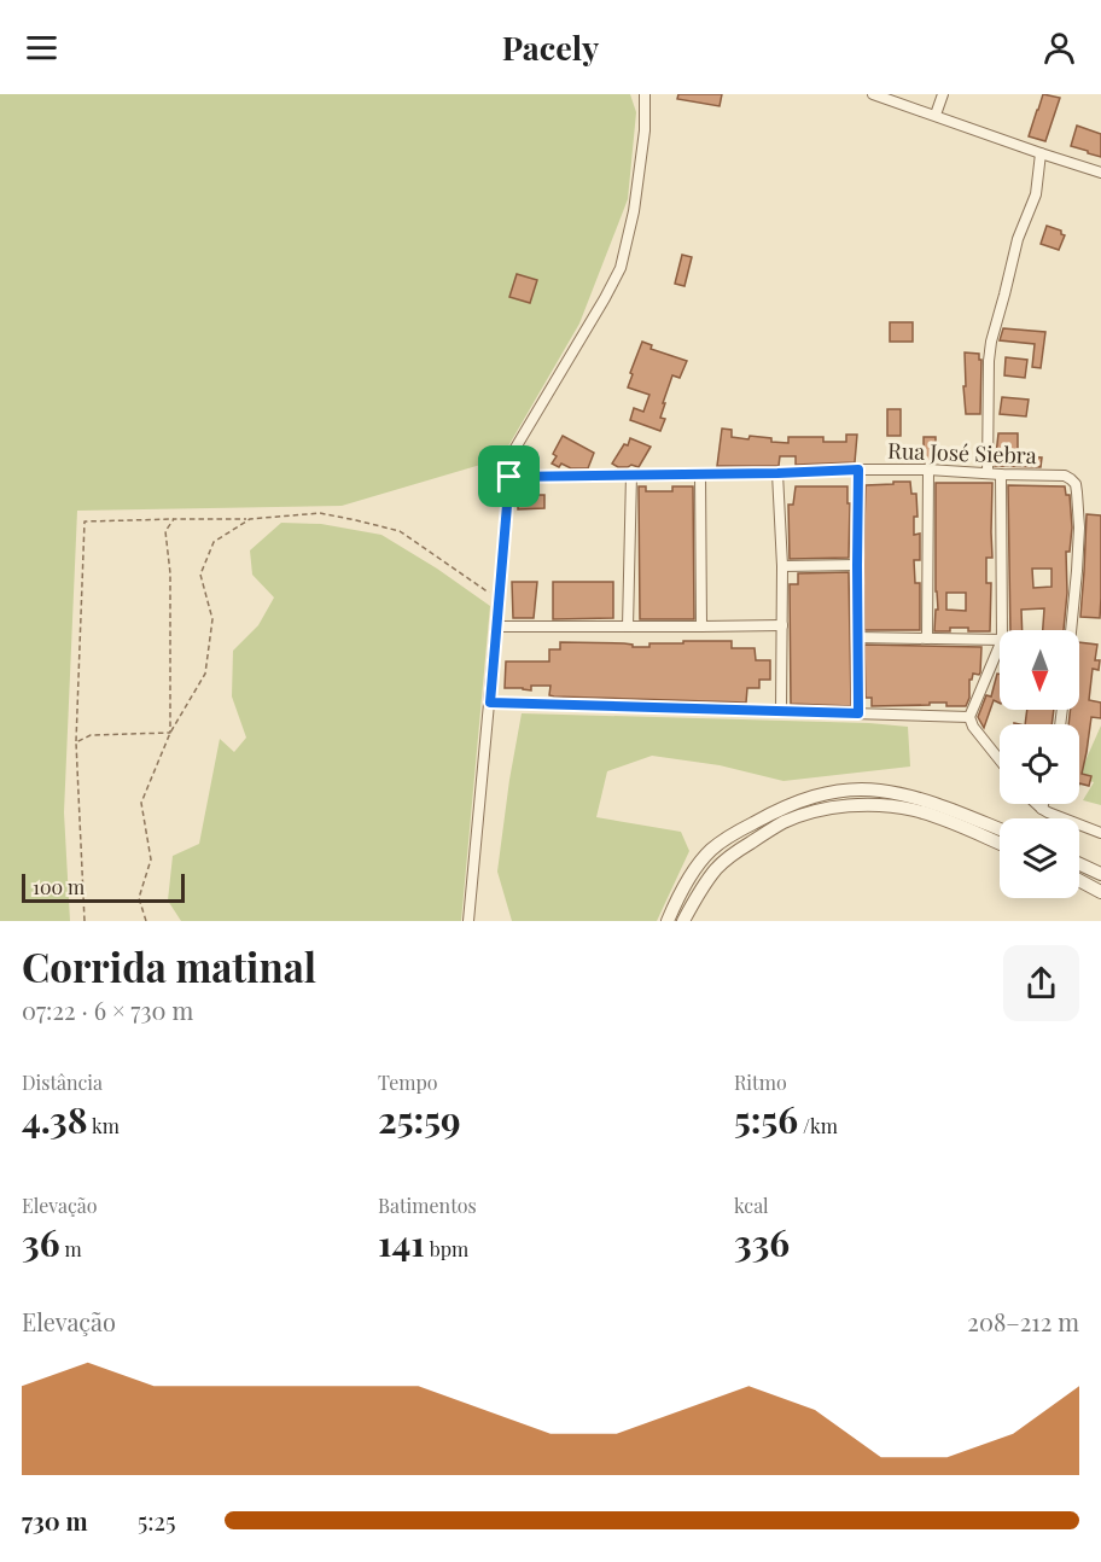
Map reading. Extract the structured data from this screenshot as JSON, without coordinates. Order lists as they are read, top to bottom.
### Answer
{
  "streets": {
    "street": ["Rua José Siebra"]
  },
  "scale_bar": "100 m",
  "north": "bottom",
  "page": {
    "header": "Pacely",
    "scale": "100 m",
    "heading": ["Corrida matinal", "07:22 · 6 × 730 m"],
    "stats": [
      ["Distância", "4.38 km"],
      ["Tempo", "25:59"],
      ["Ritmo", "5:56 /km"],
      ["Elevação", "36 m"],
      ["Batimentos", "141 bpm"],
      ["kcal", "336"]
    ],
    "chart": ["Elevação", "208–212 m"],
    "list": [
      {
        "name": "730 m",
        "note": "5:25"
      }
    ]
  }
}
